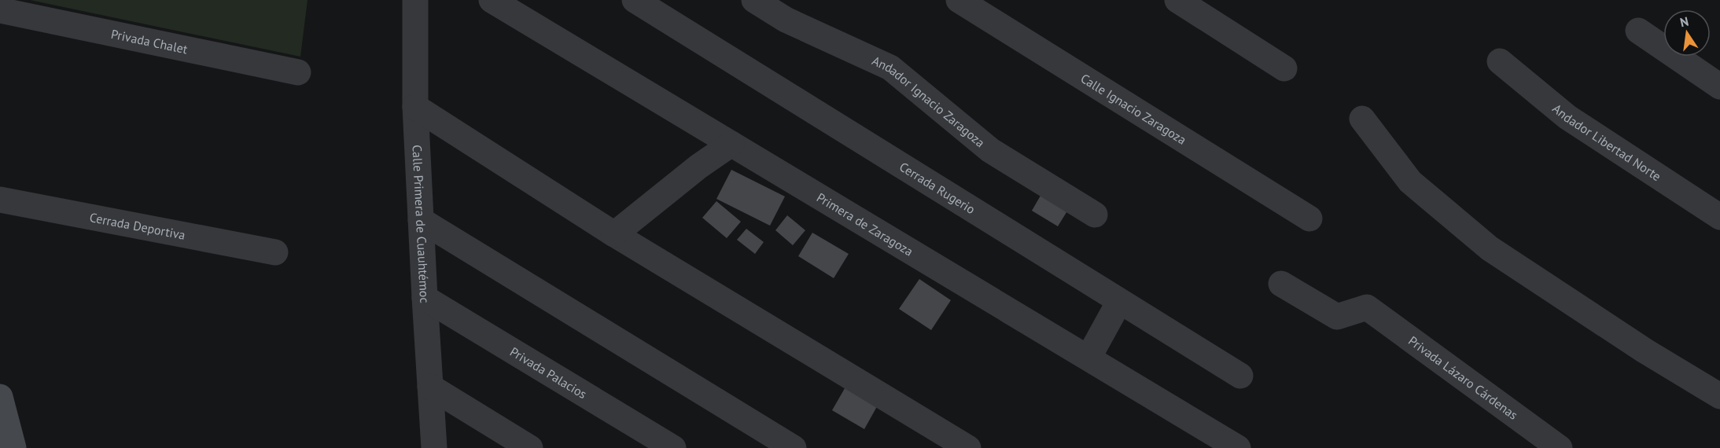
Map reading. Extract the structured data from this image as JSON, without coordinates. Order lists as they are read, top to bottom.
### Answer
{
  "streets": {
    "street": [
      "Privada Chalet",
      "Andador Ignacio Zaragoza",
      "Calle Ignacio Zaragoza",
      "Andador Libertad Norte",
      "Cerrada Rugerio",
      "Calle Primera de Cuauhtémoc",
      "Primera de Zaragoza",
      "Cerrada Deportiva",
      "Privada Palacios",
      "Privada Lázaro Cárdenas"
    ]
  },
  "crossings": [
    ["Calle Primera de Cuauhtémoc", "Privada Palacios"]
  ],
  "north": "top"
}
